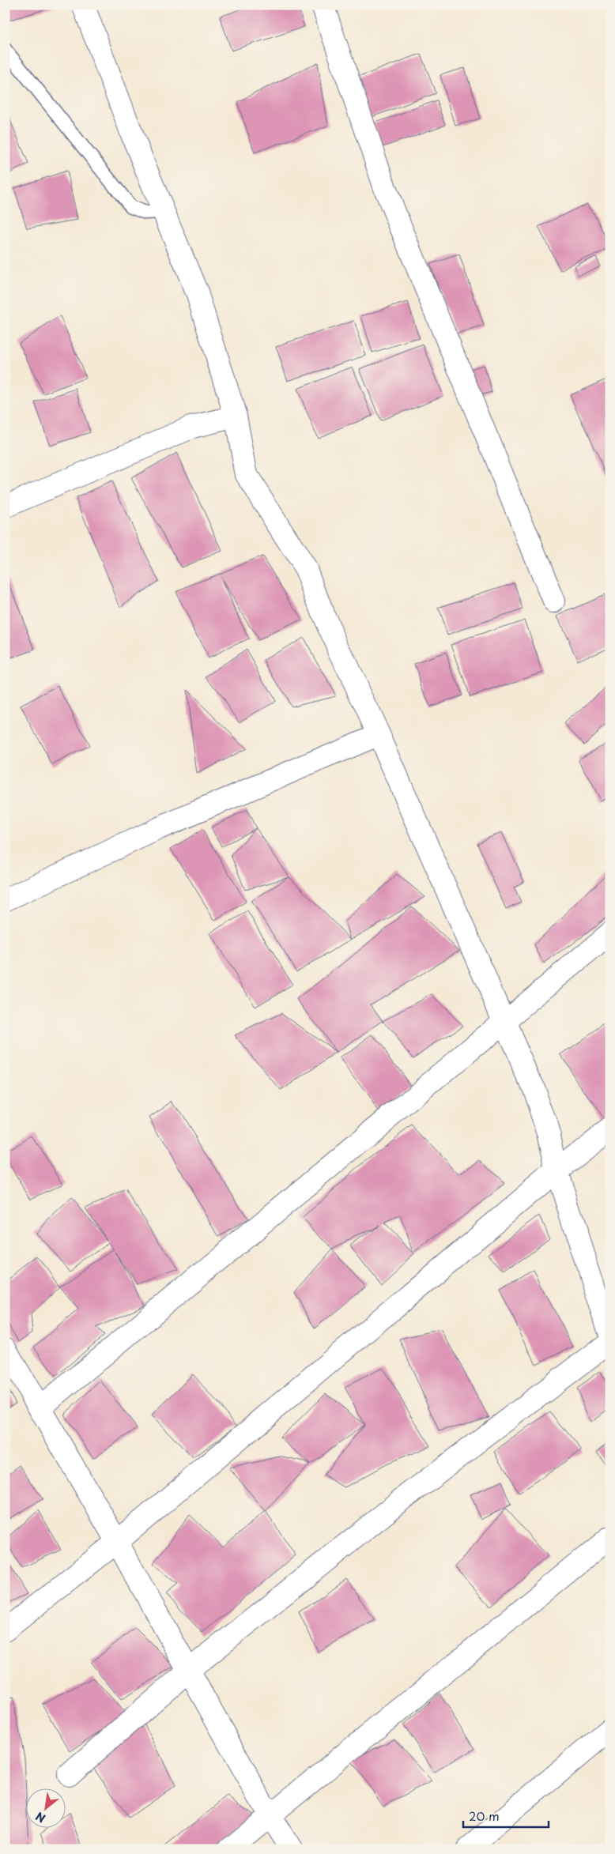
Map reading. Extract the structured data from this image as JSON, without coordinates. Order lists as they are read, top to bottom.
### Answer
{
  "scale_bar": "20 m",
  "north": "bottom left"
}
